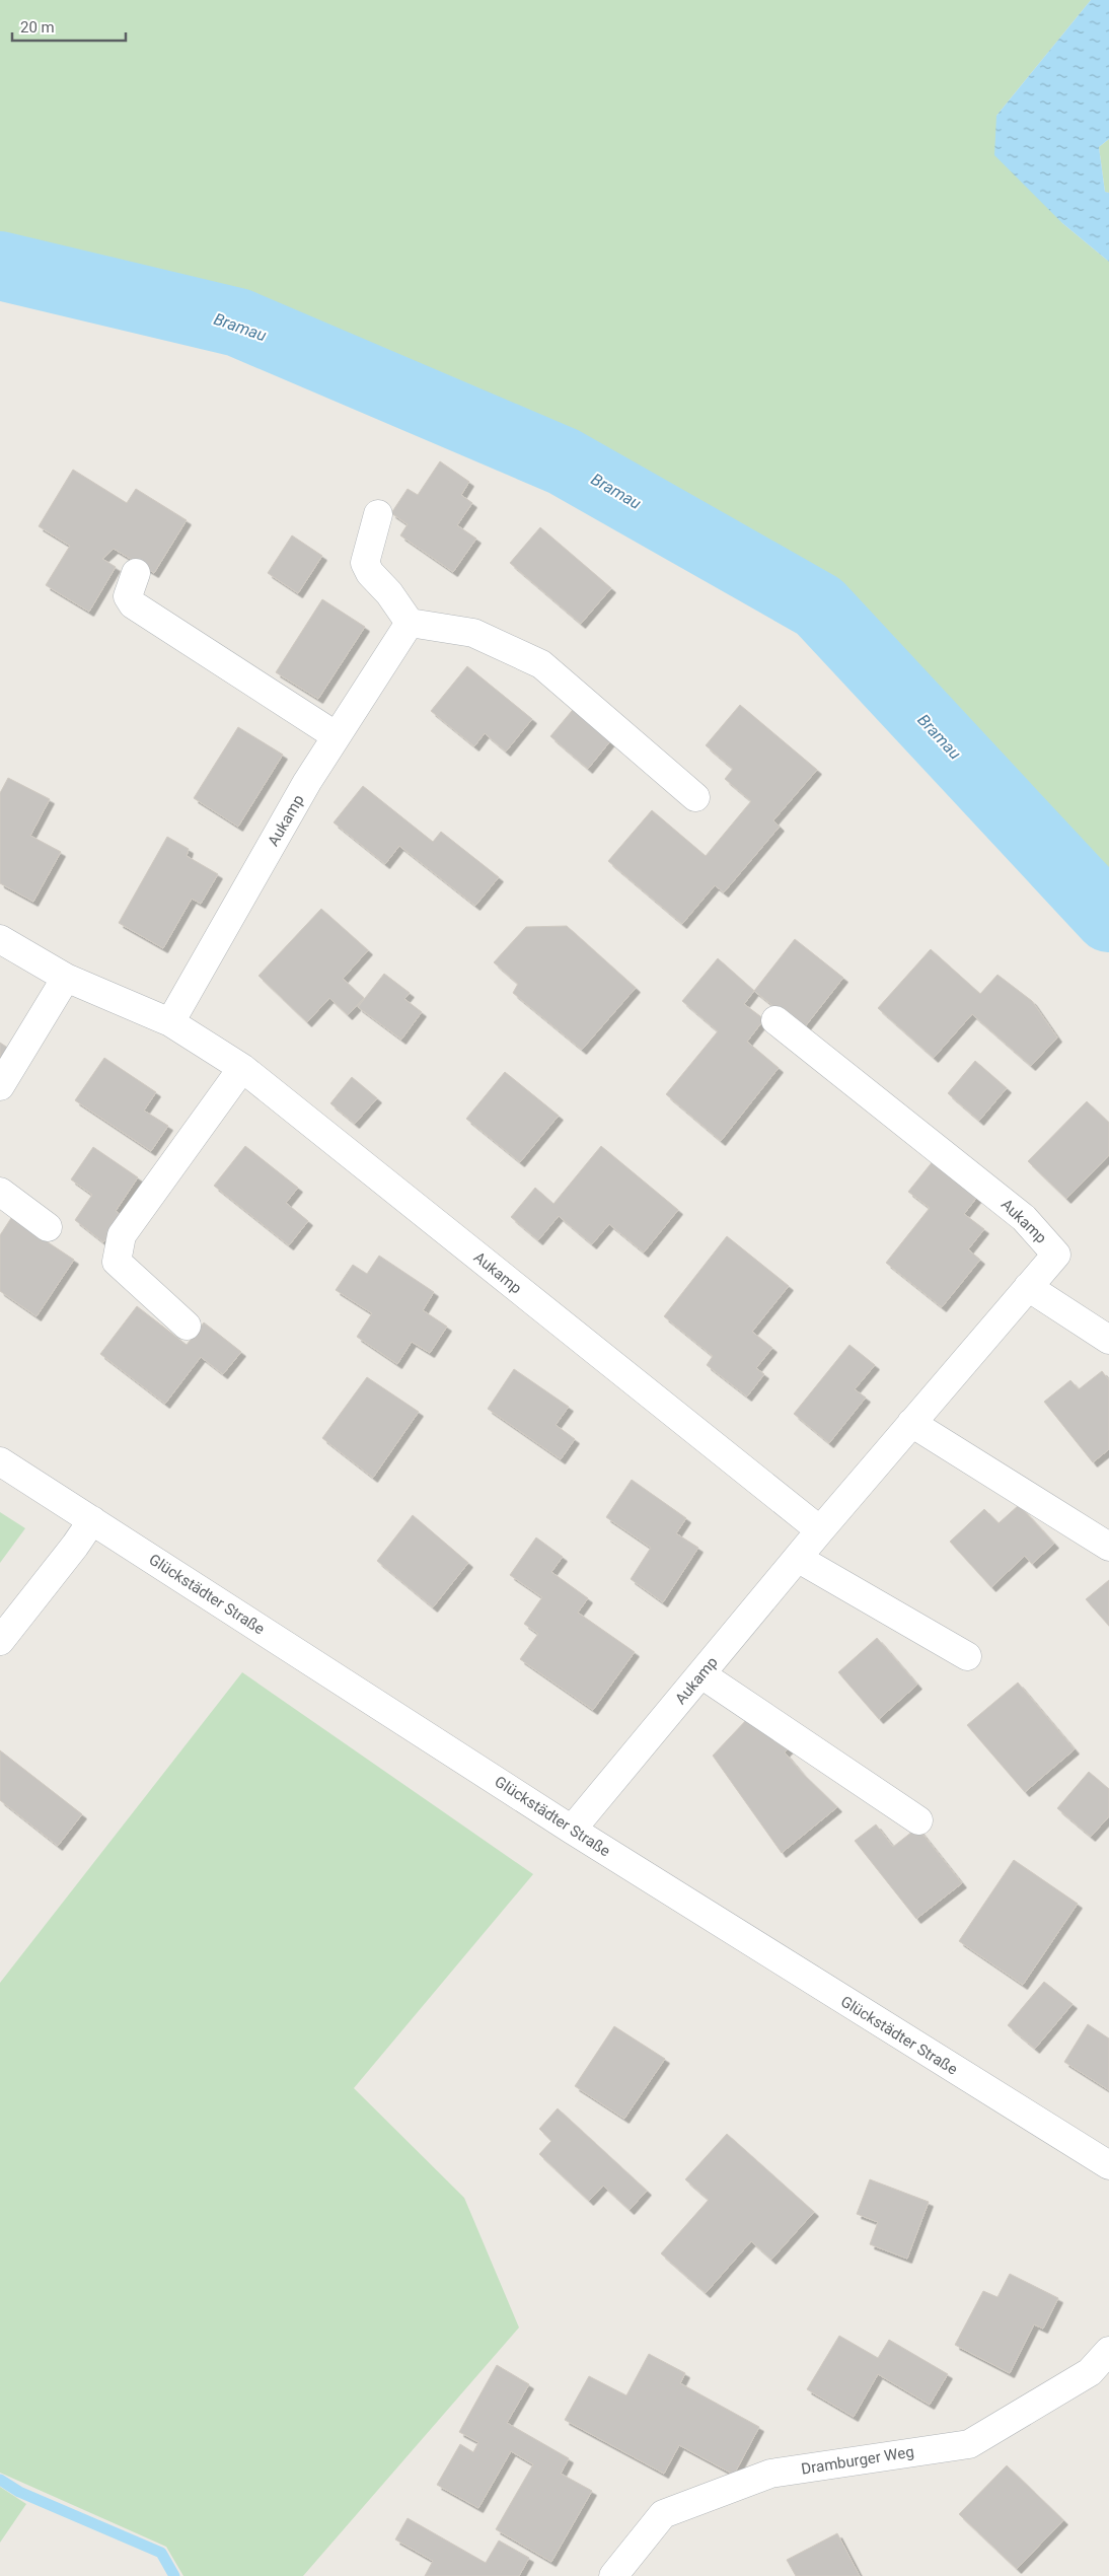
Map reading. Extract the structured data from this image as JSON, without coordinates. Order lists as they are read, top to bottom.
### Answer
{
  "streets": {
    "street": ["Aukamp", "Glückstädter Straße", "Dramburger Weg"]
  },
  "crossings": [
    ["Aukamp", "Glückstädter Straße"]
  ],
  "water": ["Bramau"],
  "scale_bar": "20 m"
}
